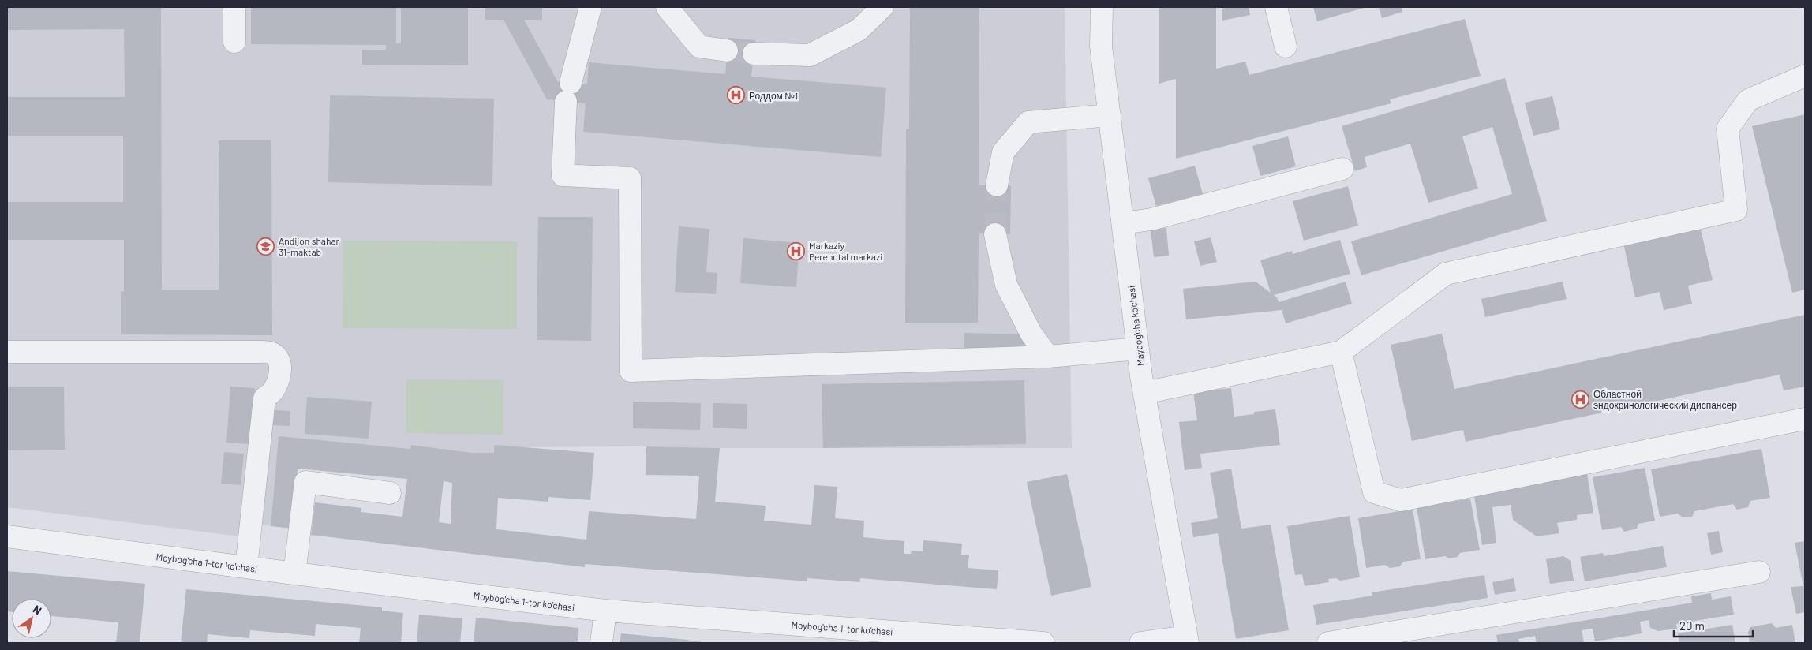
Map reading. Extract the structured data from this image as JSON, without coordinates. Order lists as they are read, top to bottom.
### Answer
{
  "streets": {
    "street": ["Maybog'cha ko'chasi", "Moybog'cha 1-tor ko'chasi"]
  },
  "places": {
    "hospital": ["Роддом №1", "Markaziy Perenotal markazi", "Областной эндокринологический диспансер"],
    "school or university": ["Andijon shahar 31-maktab"]
  },
  "scale_bar": "20 m",
  "north": "top right"
}
